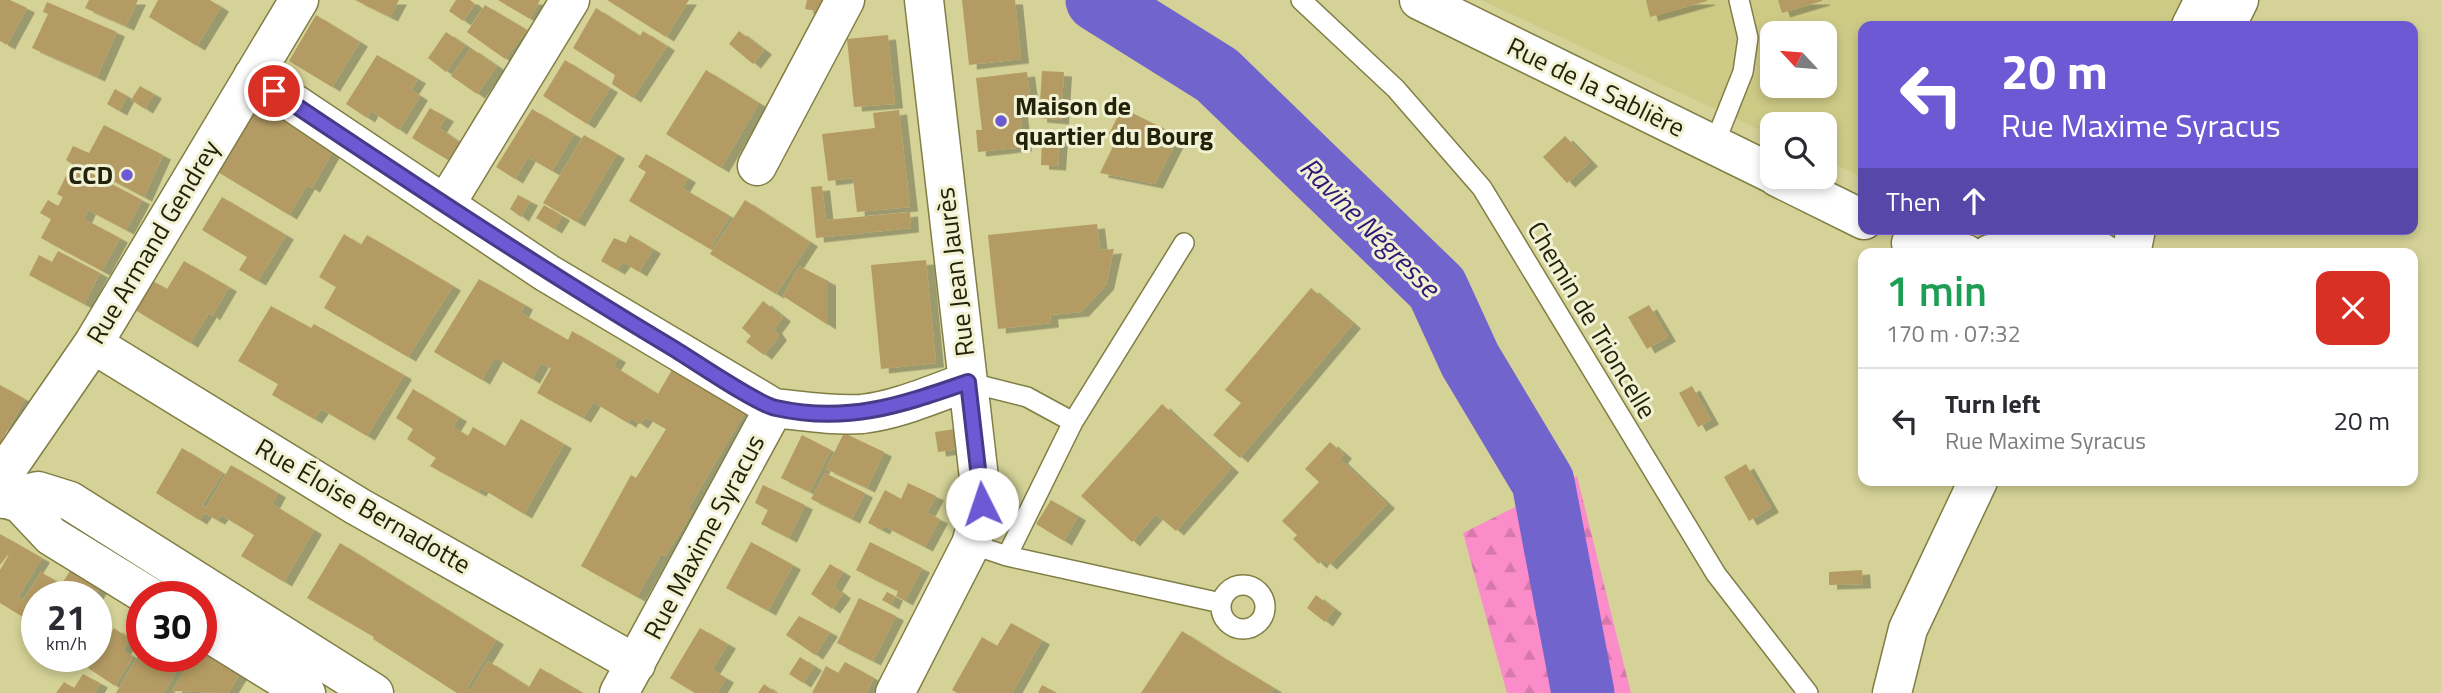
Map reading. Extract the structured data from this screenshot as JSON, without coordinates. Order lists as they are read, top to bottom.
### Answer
{
  "streets": {
    "street": [
      "Rue de la Sablière",
      "Rue Armand Gendrey",
      "Rue Jean Jaurès",
      "Rue Éloise Bernadotte",
      "Rue Maxime Syracus"
    ],
    "lane": ["Chemin de Trioncelle"]
  },
  "crossings": [
    ["Rue Armand Gendrey", "Rue Éloise Bernadotte"],
    ["Rue Jean Jaurès", "Rue Maxime Syracus"],
    ["Rue Éloise Bernadotte", "Rue Maxime Syracus"]
  ],
  "water": ["Ravine Négresse"],
  "places": ["Maison de quartier du Bourg", "CCD"],
  "north": "top left",
  "page": {
    "turn": ["20 m", "Rue Maxime Syracus"],
    "then": "Then",
    "heading": ["1 min", "170 m · 07:32"],
    "list": [
      {
        "name": "Turn left",
        "note": "Rue Maxime Syracus",
        "value": "20 m"
      }
    ],
    "speed": "21 km/h",
    "limit": "30"
  }
}
